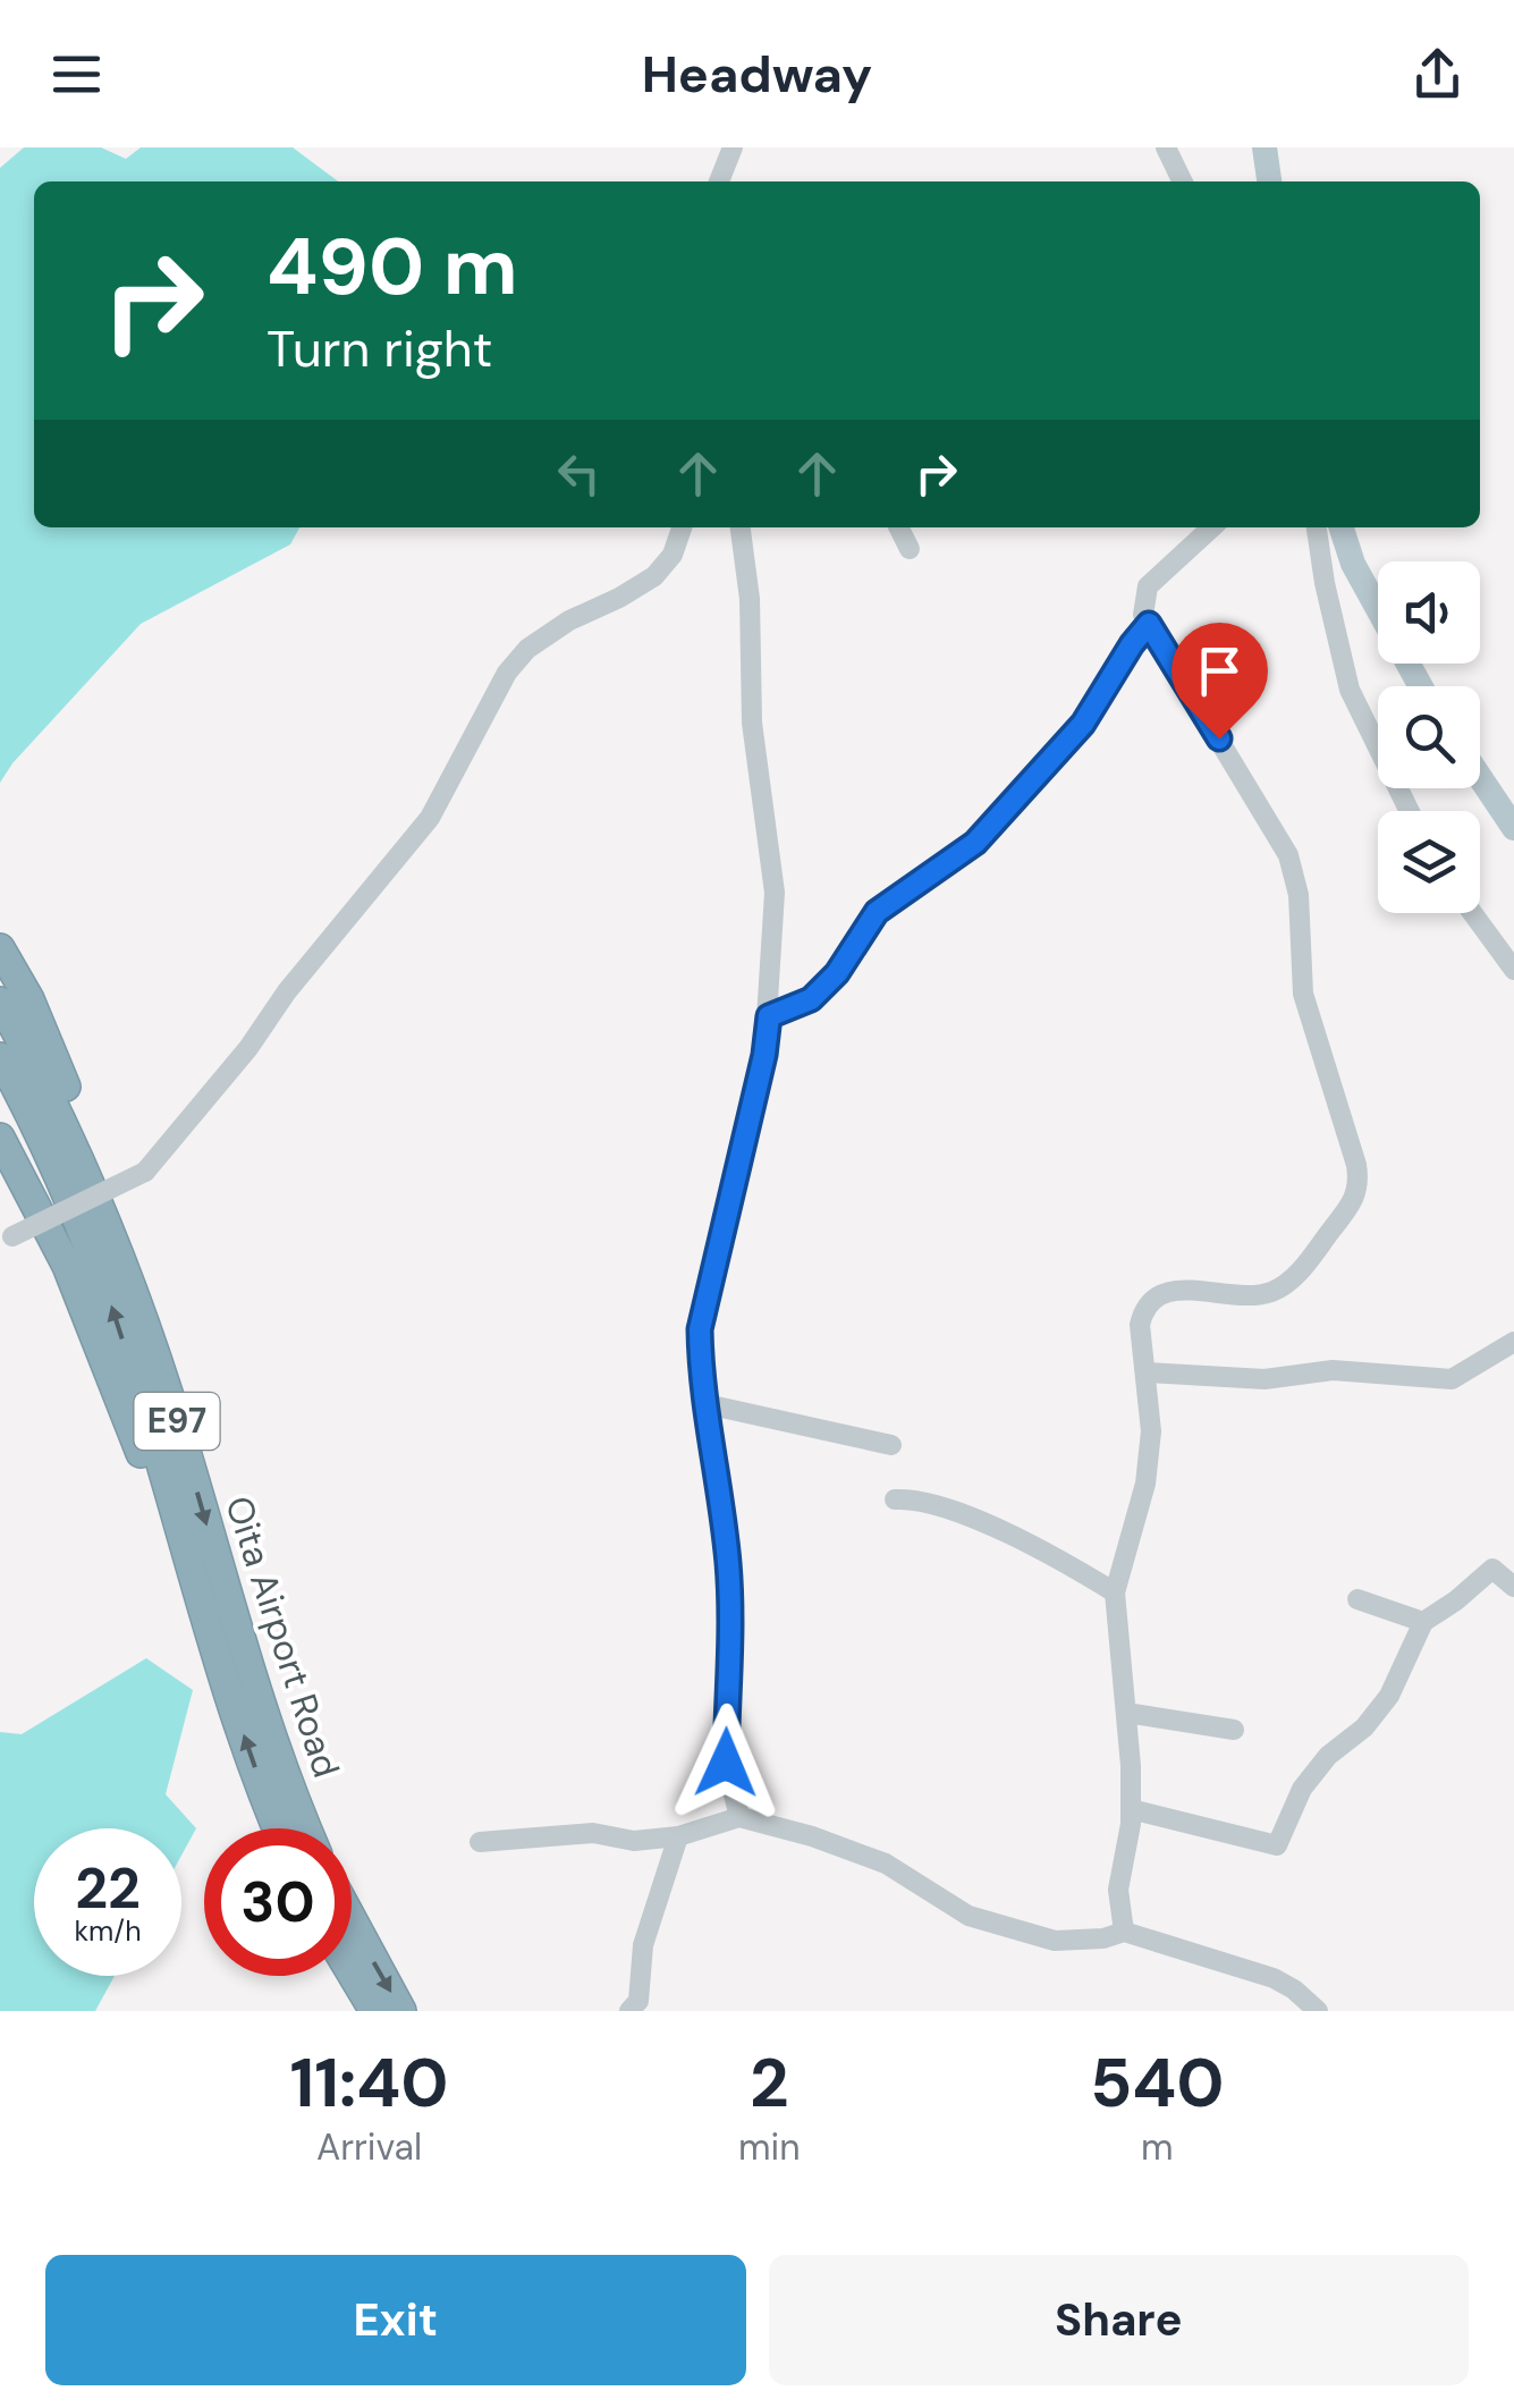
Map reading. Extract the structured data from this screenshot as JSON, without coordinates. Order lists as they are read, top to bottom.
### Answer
{
  "streets": {
    "highway": ["E97", "Oita Airport Road"]
  },
  "page": {
    "header": "Headway",
    "turn": ["490 m", "Turn right"],
    "speed": "22 km/h",
    "limit": "30",
    "eta": [
      "11:40",
      "Arrival",
      "2",
      "min",
      "540",
      "m"
    ],
    "buttons": ["Exit", "Share"]
  }
}
